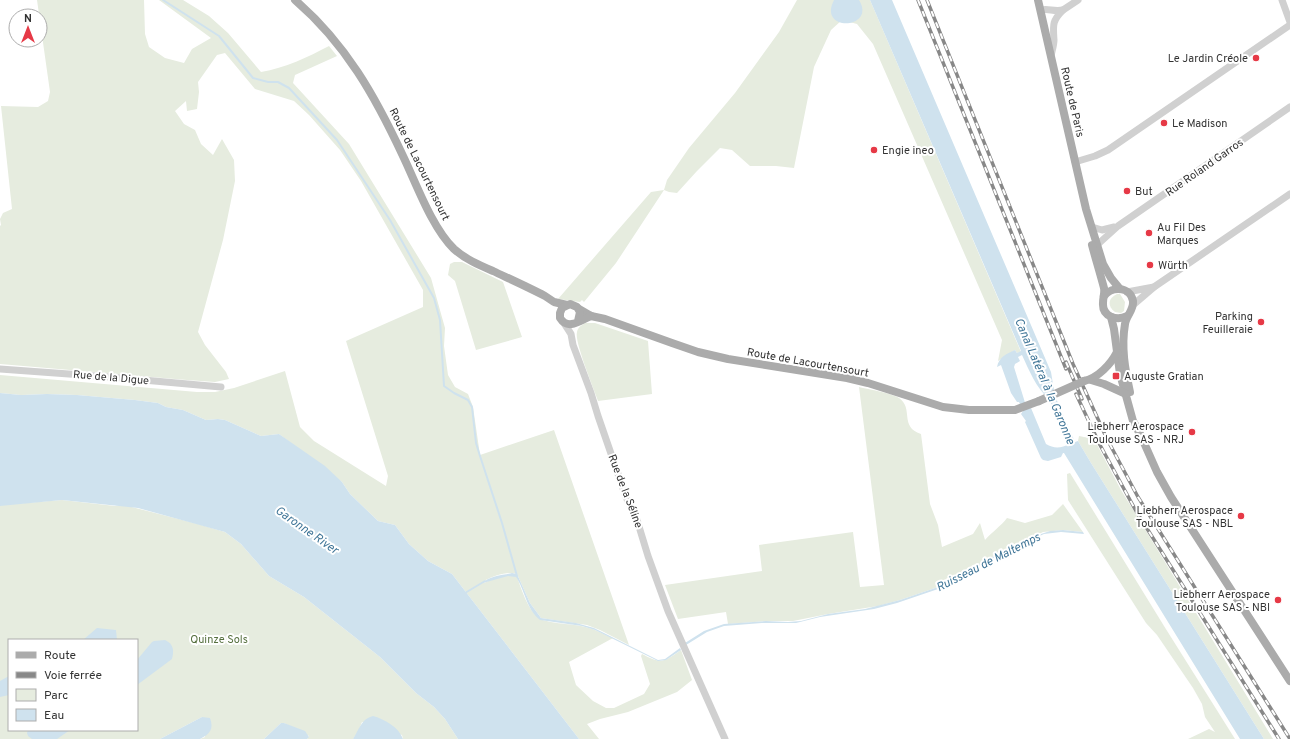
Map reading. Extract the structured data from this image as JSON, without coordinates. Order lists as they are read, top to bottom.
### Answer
{
  "streets": {
    "main road": ["Route de Paris", "Route de Lacourtensourt"],
    "street": ["Rue Roland Garros", "Rue de la Digue", "Rue de la Séline"]
  },
  "crossings": [
    ["Route de Paris", "Route de Lacourtensourt"],
    ["Route de Paris", "Rue Roland Garros"],
    ["Route de Lacourtensourt", "Rue de la Séline"]
  ],
  "water": ["Canal Latéral à la Garonne", "Garonne River", "Ruisseau de Maltemps"],
  "parks": ["Quinze Sols"],
  "places": {
    "other": [
      "Le Jardin Créole",
      "Le Madison",
      "Engie ineo",
      "But",
      "Au Fil Des Marques",
      "Würth",
      "Parking Feuilleraie",
      "Liebherr Aerospace Toulouse SAS - NRJ",
      "Liebherr Aerospace Toulouse SAS - NBL",
      "Liebherr Aerospace Toulouse SAS - NBI"
    ],
    "transit": ["Auguste Gratian"]
  },
  "legend": [
    "Route",
    "Voie ferrée",
    "Parc",
    "Eau"
  ],
  "north": "top"
}
